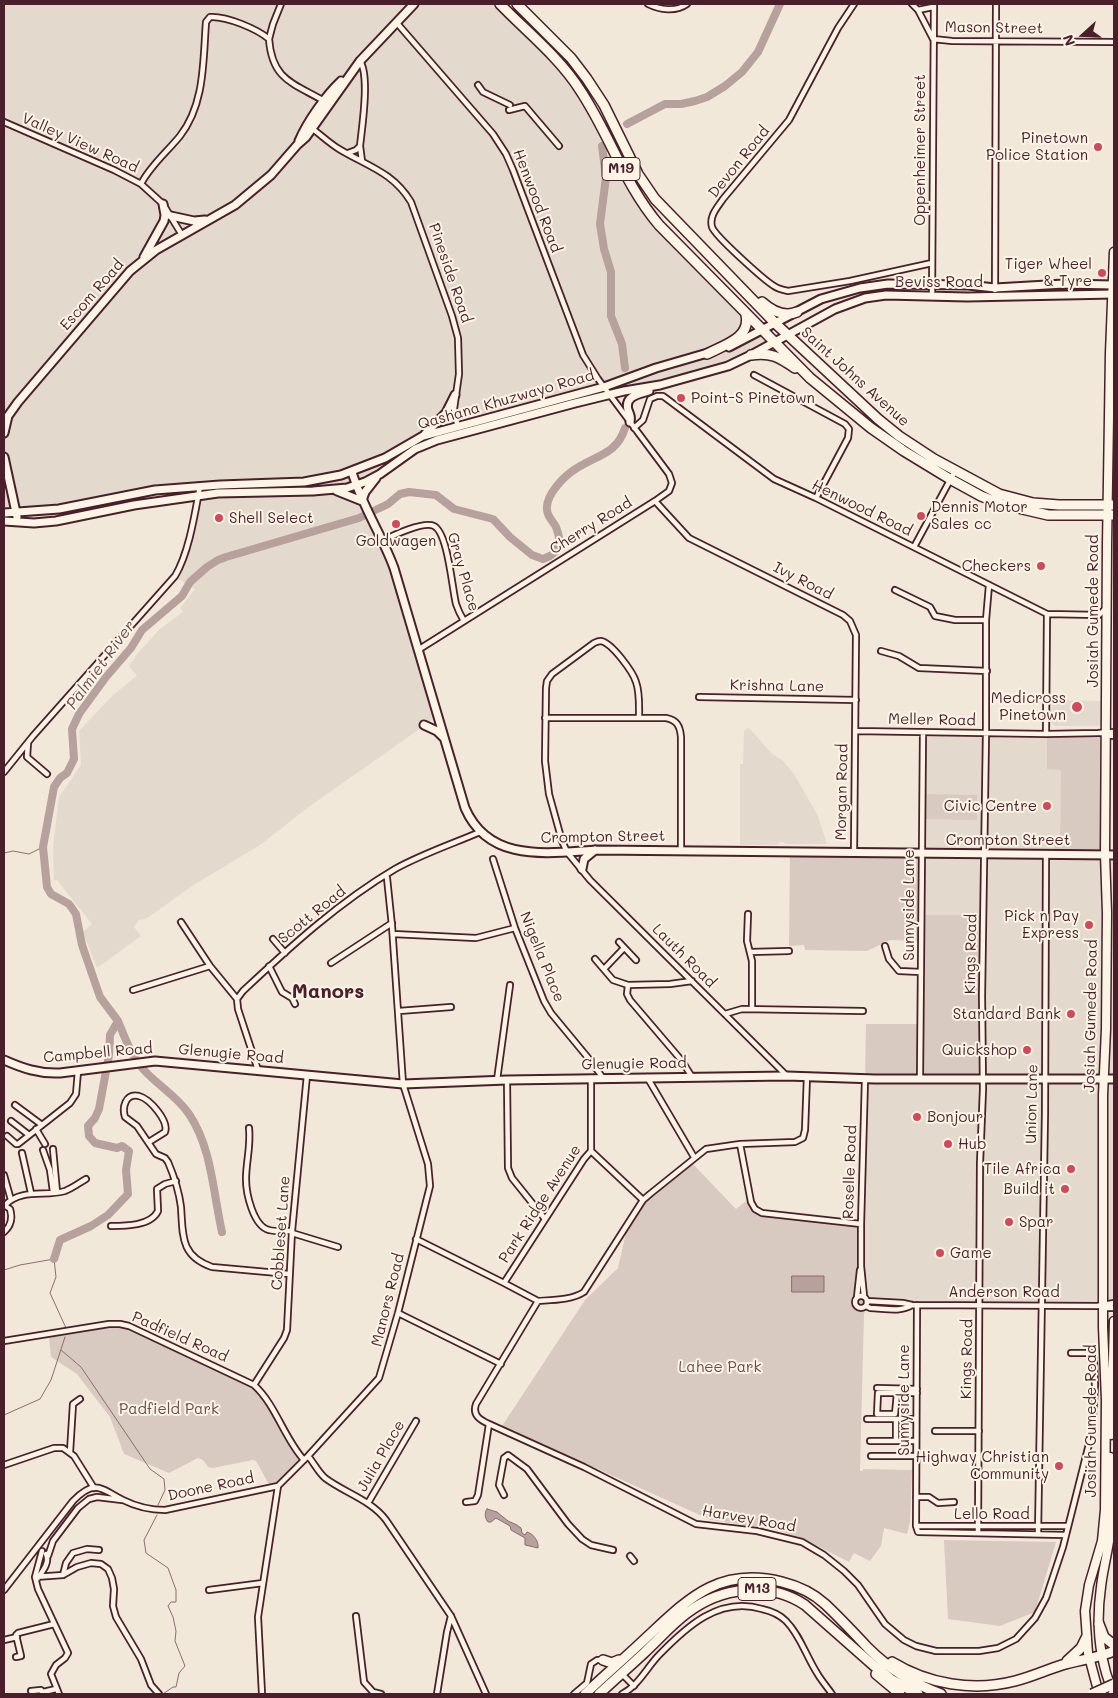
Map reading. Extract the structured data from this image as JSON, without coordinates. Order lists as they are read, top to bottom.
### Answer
{
  "streets": {
    "highway": ["M19", "Saint Johns Avenue", "M13"],
    "main road": ["Josiah Gumede Road"],
    "street": [
      "Mason Street",
      "Valley View Road",
      "Oppenheimer Street",
      "Devon Road",
      "Henwood Road",
      "Pineside Road",
      "Beviss Road",
      "Escom Road",
      "Qashana Khuzwayo Road",
      "Cherry Road",
      "Gray Place",
      "Ivy Road",
      "Krishna Lane",
      "Meller Road",
      "Morgan Road",
      "Crompton Street",
      "Sunnyside Lane",
      "Scott Road",
      "Kings Road",
      "Lauth Road",
      "Nigella Place",
      "Campbell Road",
      "Glenugie Road",
      "Union Lane",
      "Roselle Road",
      "Park Ridge Avenue",
      "Cobbleset Lane",
      "Anderson Road",
      "Manors Road",
      "Padfield Road",
      "Julia Place",
      "Doone Road",
      "Lello Road",
      "Harvey Road"
    ]
  },
  "crossings": [
    ["Mason Street", "Oppenheimer Street"],
    ["Valley View Road", "Escom Road"],
    ["Oppenheimer Street", "Devon Road"],
    ["Oppenheimer Street", "Beviss Road"],
    ["M19", "Beviss Road"],
    ["M19", "Saint Johns Avenue"],
    ["M19", "Qashana Khuzwayo Road"],
    ["Henwood Road", "Escom Road"],
    ["Henwood Road", "Qashana Khuzwayo Road"],
    ["Henwood Road", "Cherry Road"],
    ["Henwood Road", "Josiah Gumede Road"],
    ["Henwood Road", "Kings Road"],
    ["Pineside Road", "Escom Road"],
    ["Pineside Road", "Qashana Khuzwayo Road"],
    ["Beviss Road", "Saint Johns Avenue"],
    ["Beviss Road", "Qashana Khuzwayo Road"],
    ["Beviss Road", "Josiah Gumede Road"],
    ["Saint Johns Avenue", "Qashana Khuzwayo Road"],
    ["Saint Johns Avenue", "Josiah Gumede Road"],
    ["Qashana Khuzwayo Road", "Cherry Road"],
    ["Qashana Khuzwayo Road", "Crompton Street"],
    ["Cherry Road", "Gray Place"],
    ["Cherry Road", "Ivy Road"],
    ["Cherry Road", "Crompton Street"],
    ["Gray Place", "Crompton Street"],
    ["Ivy Road", "Krishna Lane"],
    ["Ivy Road", "Meller Road"],
    ["Ivy Road", "Morgan Road"],
    ["Josiah Gumede Road", "Meller Road"],
    ["Josiah Gumede Road", "Crompton Street"],
    ["Josiah Gumede Road", "Glenugie Road"],
    ["Josiah Gumede Road", "Anderson Road"],
    ["Meller Road", "Morgan Road"],
    ["Meller Road", "Sunnyside Lane"],
    ["Meller Road", "Kings Road"],
    ["Morgan Road", "Crompton Street"],
    ["Crompton Street", "Sunnyside Lane"],
    ["Crompton Street", "Scott Road"],
    ["Crompton Street", "Kings Road"],
    ["Crompton Street", "Lauth Road"],
    ["Crompton Street", "Union Lane"],
    ["Sunnyside Lane", "Glenugie Road"],
    ["Sunnyside Lane", "Anderson Road"],
    ["Sunnyside Lane", "Lello Road"],
    ["Scott Road", "Manors Road"],
    ["Kings Road", "Glenugie Road"],
    ["Kings Road", "Anderson Road"],
    ["Kings Road", "Lello Road"],
    ["Lauth Road", "Glenugie Road"],
    ["Nigella Place", "Glenugie Road"],
    ["Campbell Road", "Glenugie Road"],
    ["Glenugie Road", "Union Lane"],
    ["Glenugie Road", "Roselle Road"],
    ["Glenugie Road", "Park Ridge Avenue"],
    ["Glenugie Road", "Cobbleset Lane"],
    ["Glenugie Road", "Manors Road"],
    ["Union Lane", "Anderson Road"],
    ["Union Lane", "Lello Road"],
    ["Roselle Road", "Anderson Road"],
    ["Cobbleset Lane", "Padfield Road"],
    ["Manors Road", "Padfield Road"],
    ["Manors Road", "Doone Road"],
    ["Padfield Road", "Julia Place"],
    ["Lello Road", "Harvey Road"]
  ],
  "districts": ["Manors"],
  "water": ["Palmiet River"],
  "parks": ["Lahee Park", "Padfield Park"],
  "places": [
    "Pinetown Police Station",
    "Tiger Wheel & Tyre",
    "Point-S Pinetown",
    "Dennis Motor Sales cc",
    "Shell Select",
    "Goldwagen",
    "Checkers",
    "Medicross Pinetown",
    "Civic Centre",
    "Pick n Pay Express",
    "Standard Bank",
    "Quickshop",
    "Bonjour",
    "Hub",
    "Tile Africa",
    "Build it",
    "Spar",
    "Game",
    "Highway Christian Community"
  ],
  "north": "left"
}
